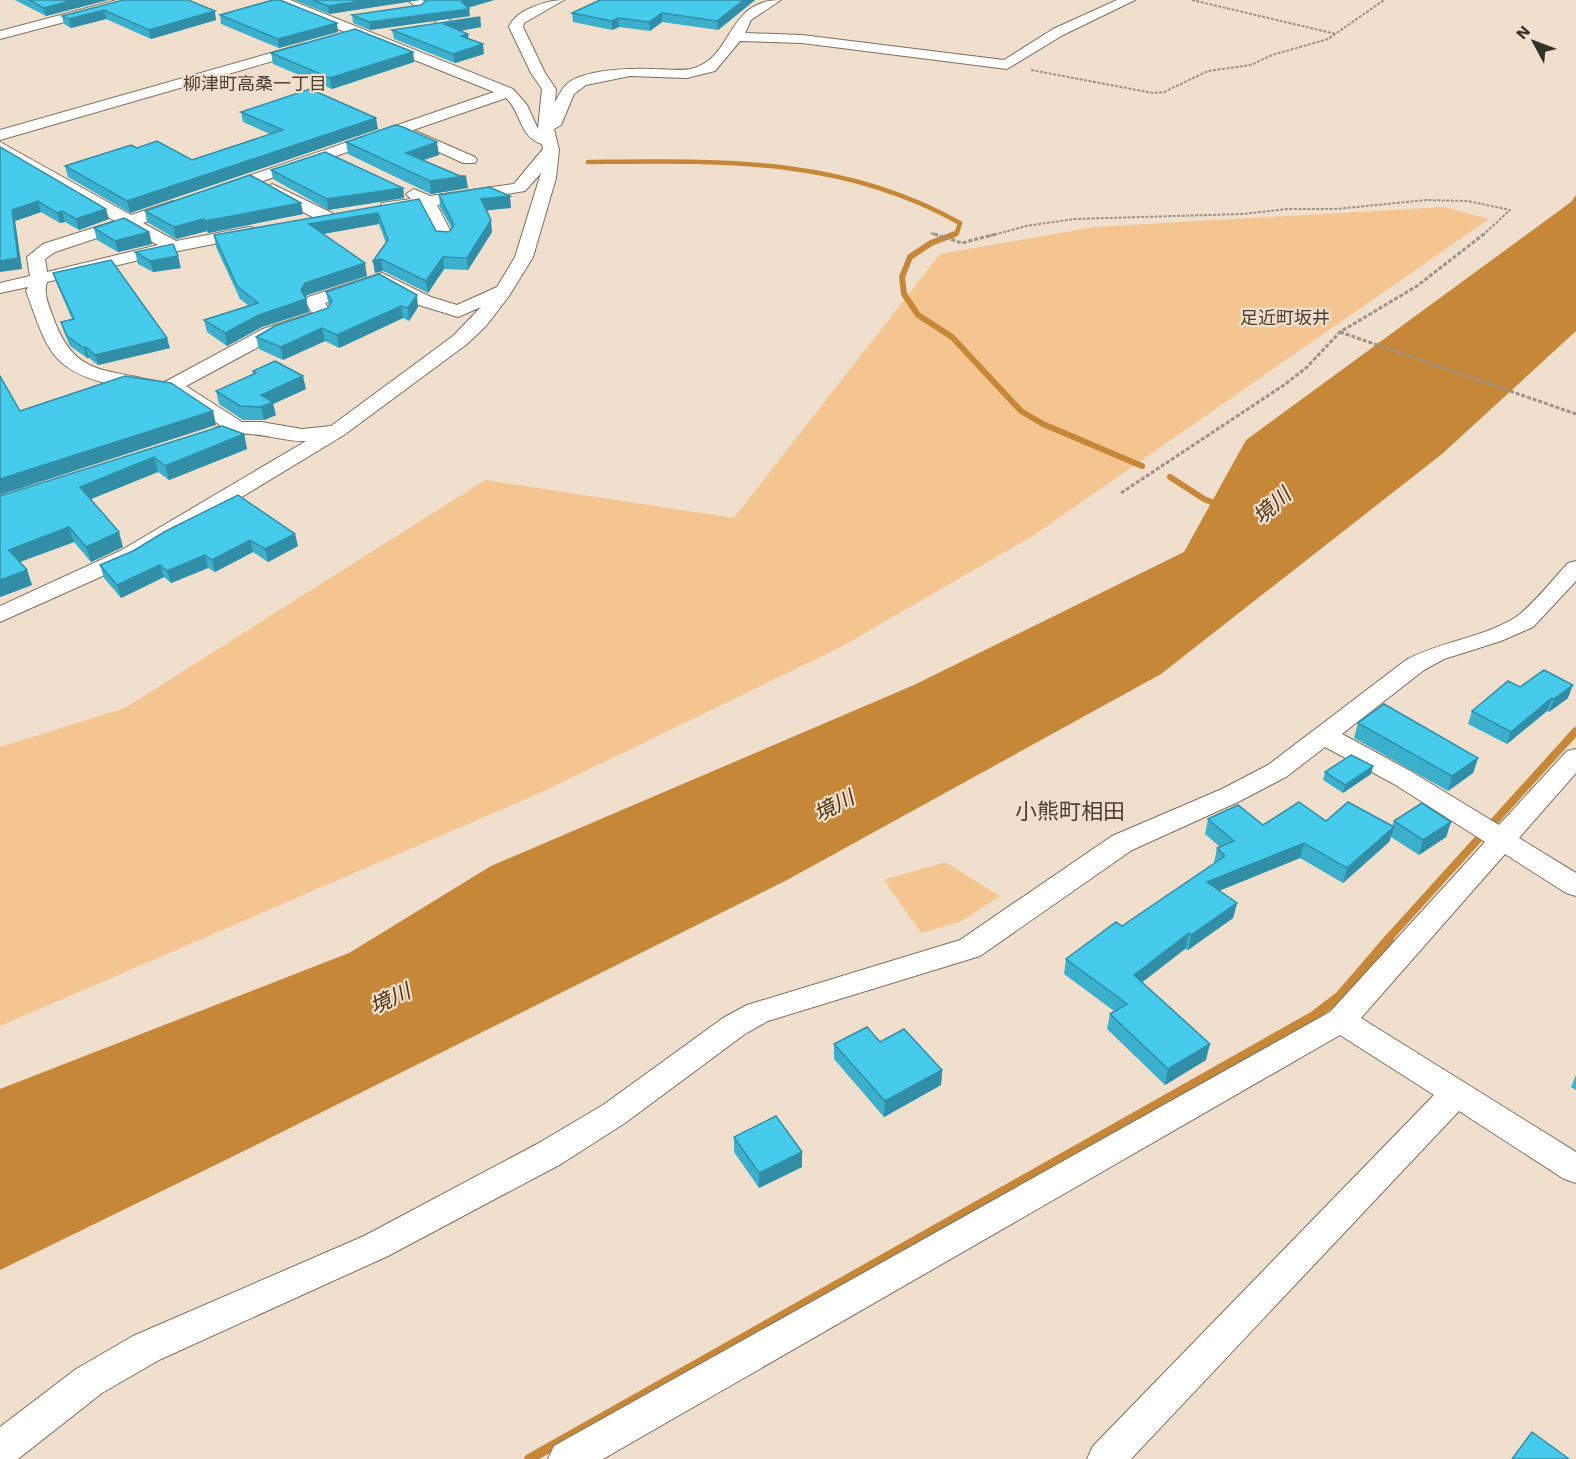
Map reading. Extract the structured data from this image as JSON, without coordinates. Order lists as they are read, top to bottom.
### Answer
{
  "districts": ["柳津町高桑一丁目", "足近町坂井", "小熊町相田"],
  "water": ["境川"],
  "north": "top left"
}
